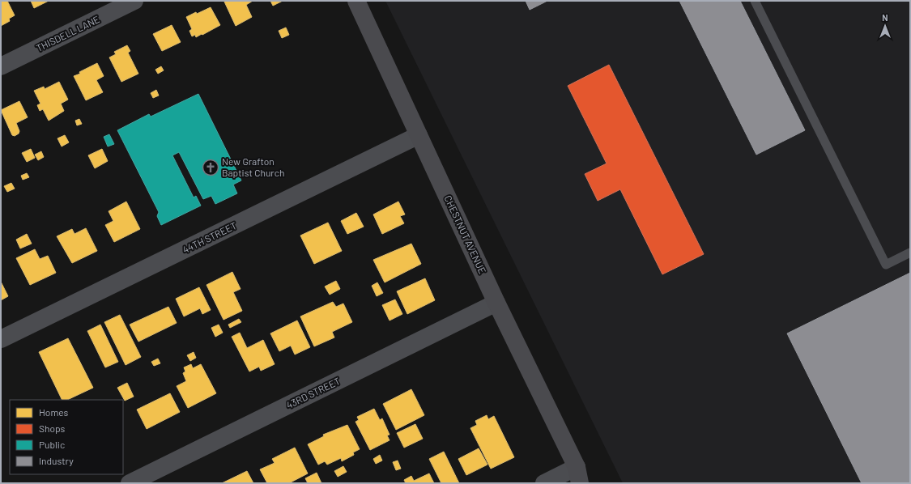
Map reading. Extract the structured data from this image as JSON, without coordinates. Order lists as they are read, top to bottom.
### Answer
{
  "streets": {
    "main road": ["CHESTNUT AVENUE"],
    "street": ["THISDELL LANE", "44TH STREET", "43RD STREET"]
  },
  "crossings": [
    ["CHESTNUT AVENUE", "44TH STREET"],
    ["CHESTNUT AVENUE", "43RD STREET"]
  ],
  "places": {
    "church": ["New Grafton Baptist Church"]
  },
  "legend": [
    "Homes",
    "Shops",
    "Public",
    "Industry"
  ],
  "north": "top"
}
